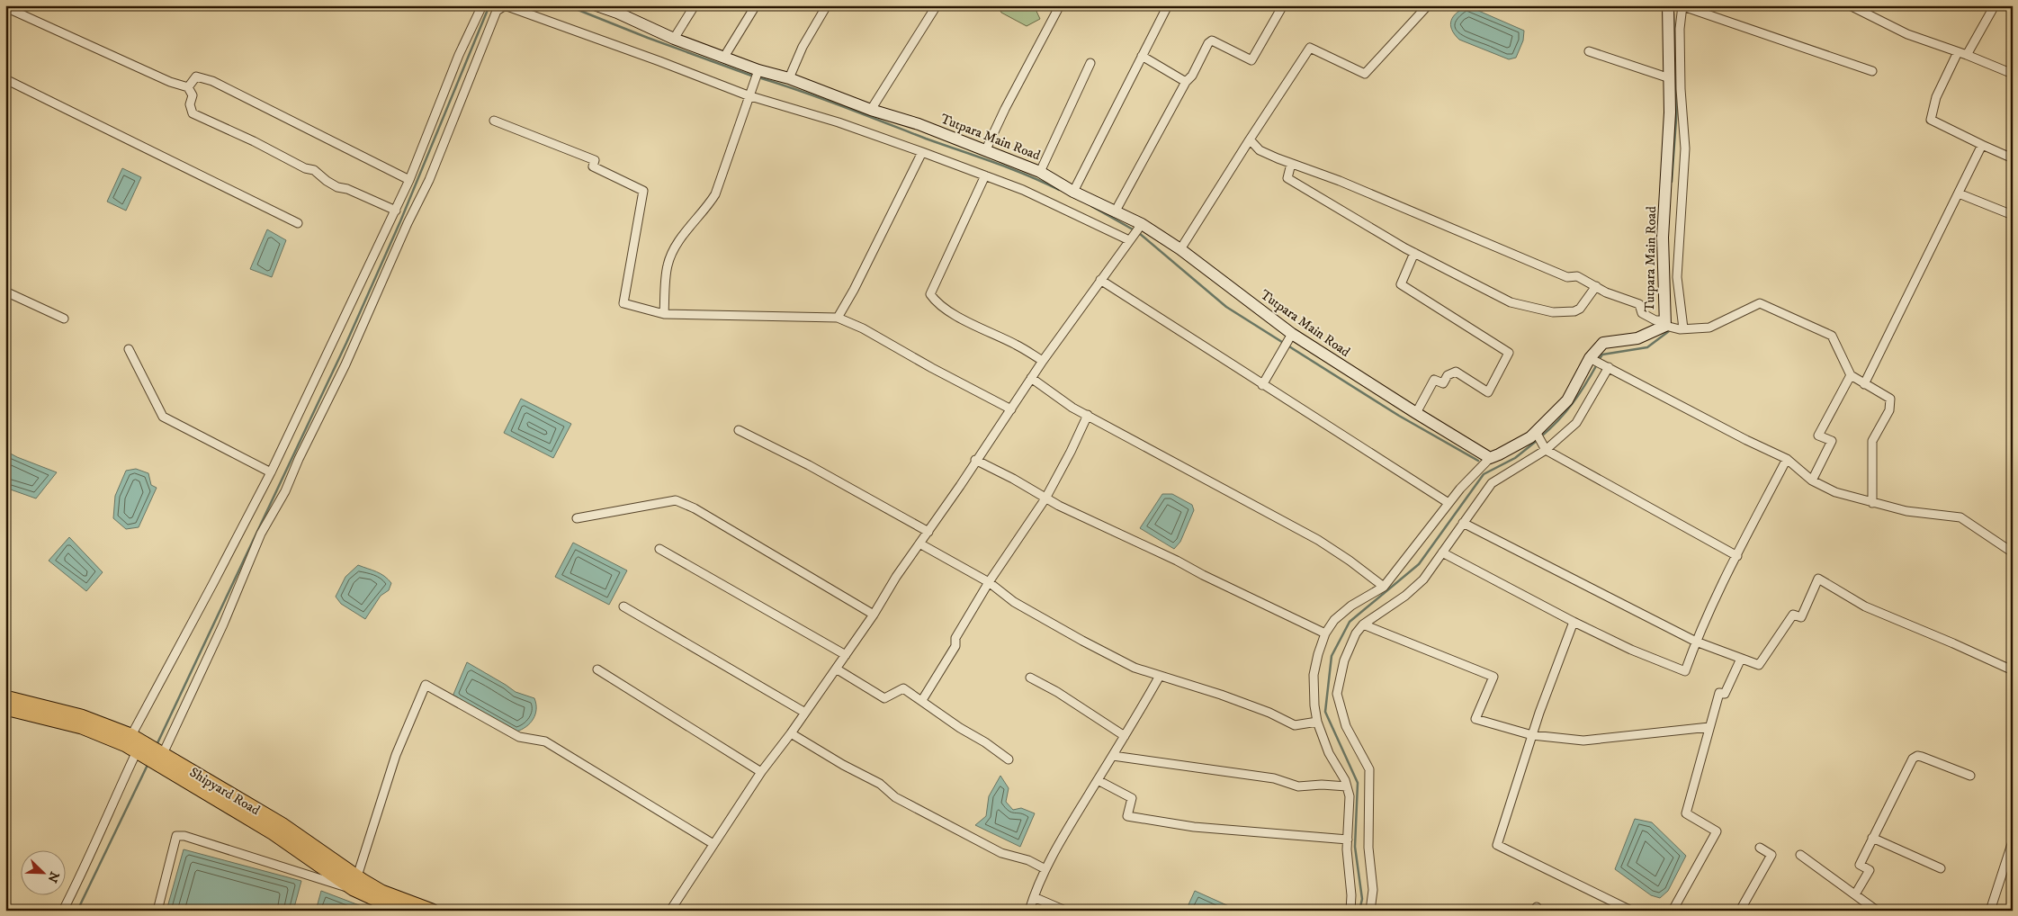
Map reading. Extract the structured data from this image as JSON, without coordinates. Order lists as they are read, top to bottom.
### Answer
{
  "streets": {
    "main road": ["Shipyard Road"],
    "street": ["Tutpara Main Road"]
  },
  "north": "bottom right"
}
